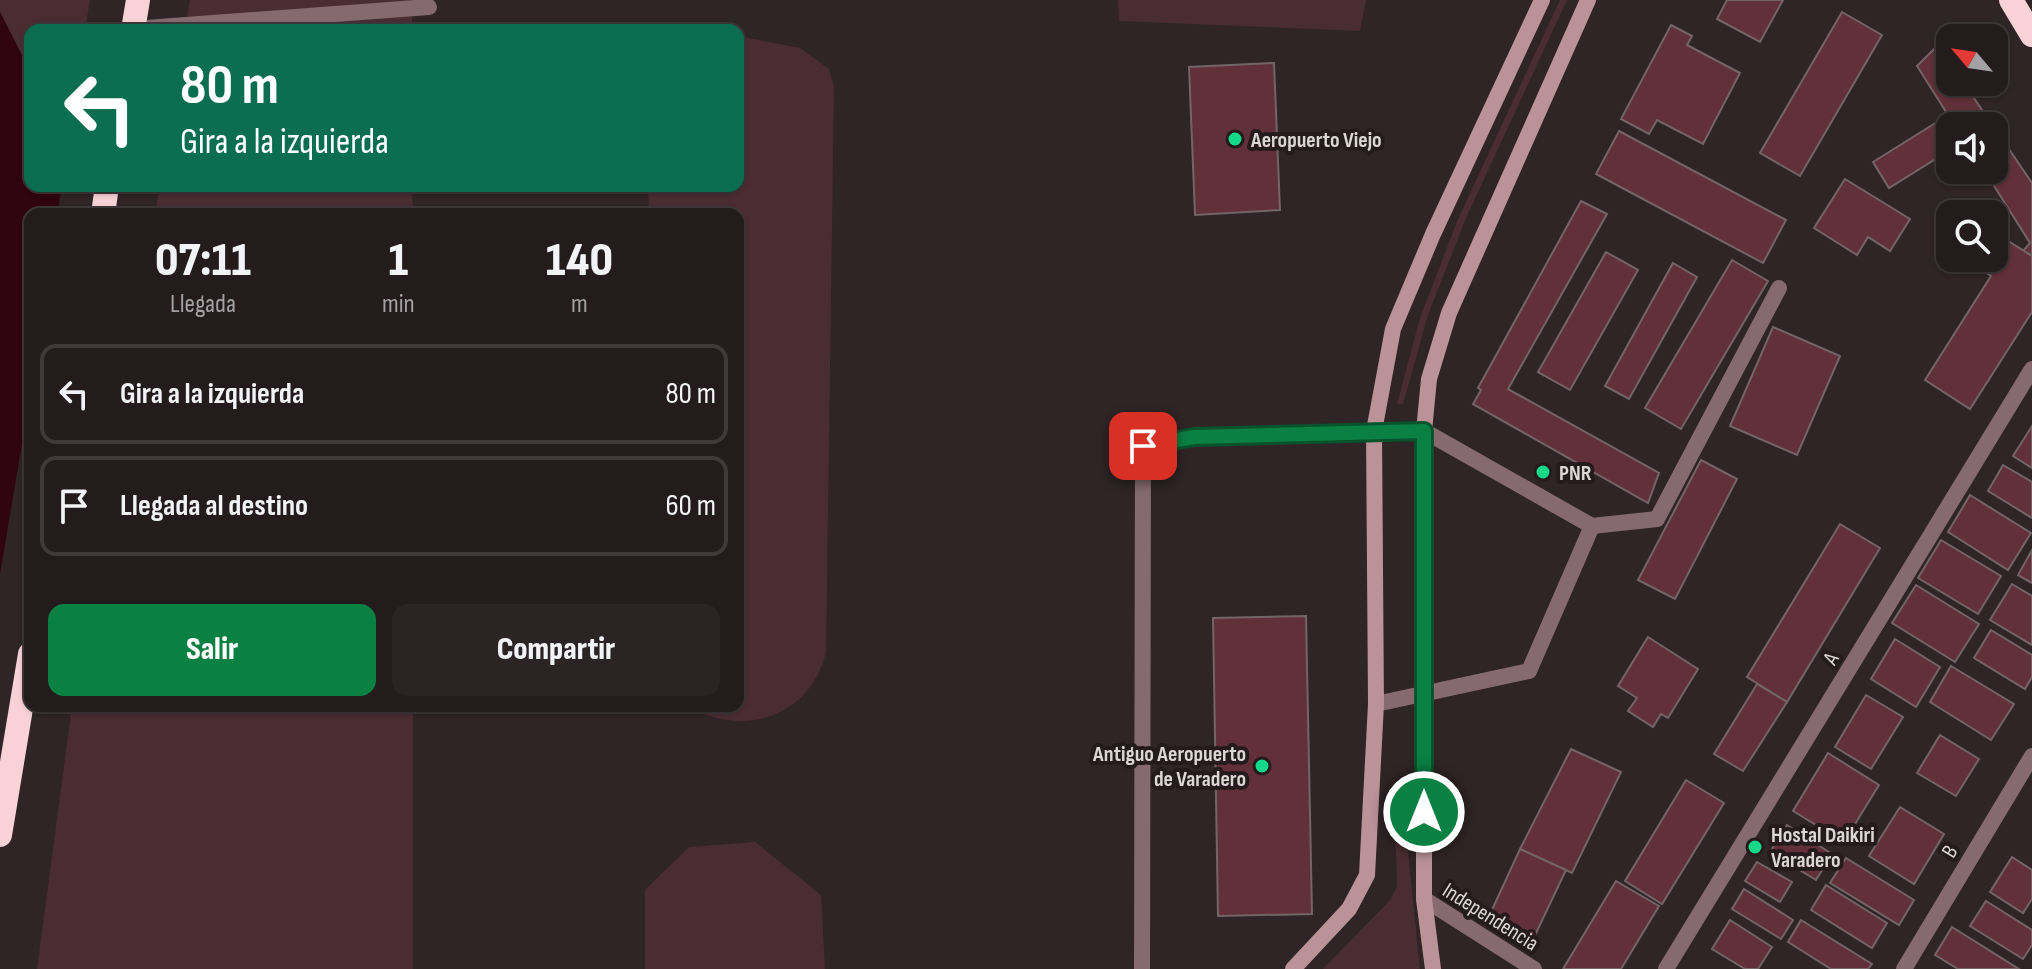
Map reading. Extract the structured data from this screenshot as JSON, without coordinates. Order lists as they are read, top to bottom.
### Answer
{
  "streets": {
    "street": ["A", "B", "Independencia"]
  },
  "places": [
    "Aeropuerto Viejo",
    "PNR",
    "Antiguo Aeropuerto de Varadero",
    "Hostal Daikiri Varadero"
  ],
  "north": "top left",
  "page": {
    "turn": ["80 m", "Gira a la izquierda"],
    "eta": [
      "07:11",
      "Llegada",
      "1",
      "min",
      "140",
      "m"
    ],
    "list": [
      {
        "name": "Gira a la izquierda",
        "value": "80 m"
      },
      {
        "name": "Llegada al destino",
        "value": "60 m"
      }
    ],
    "buttons": ["Salir", "Compartir"]
  }
}
